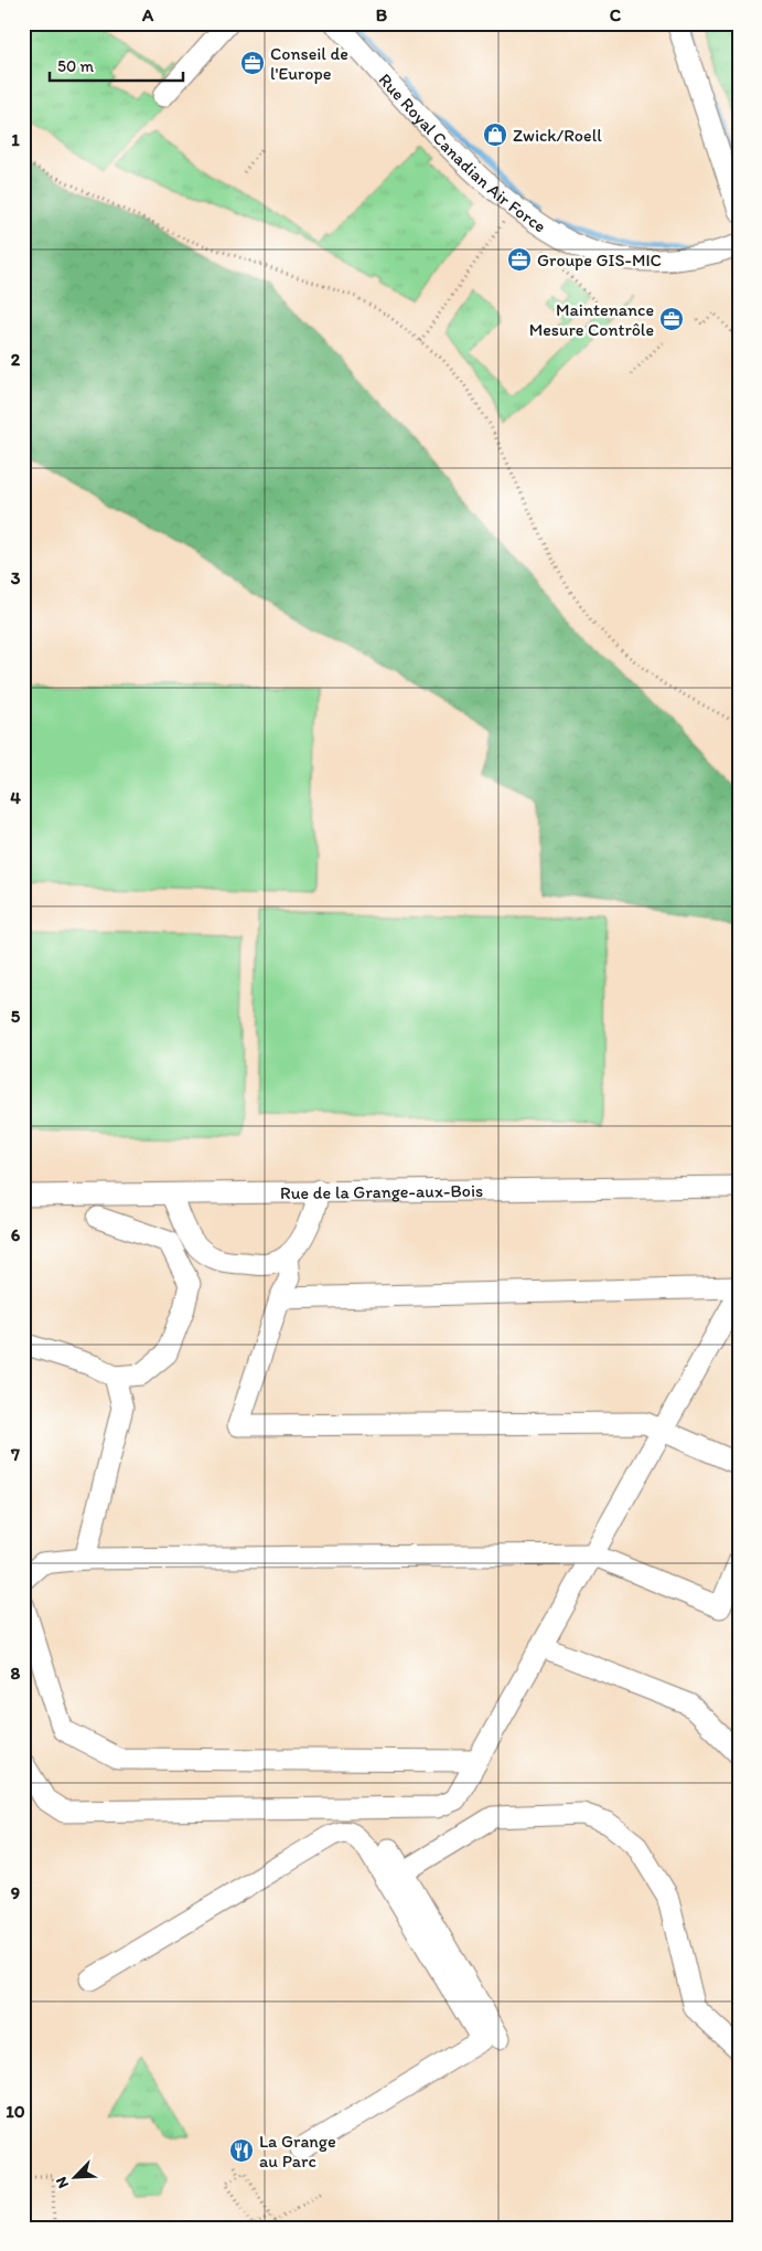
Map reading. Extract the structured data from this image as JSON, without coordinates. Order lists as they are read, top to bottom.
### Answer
{
  "streets": {
    "street": ["Rue Royal Canadian Air Force", "Rue de la Grange-aux-Bois"]
  },
  "places": {
    "office": ["Conseil de l'Europe", "Groupe GIS-MIC", "Maintenance Mesure Contrôle"],
    "shop": ["Zwick/Roell"],
    "restaurant": ["La Grange au Parc"]
  },
  "scale_bar": "50 m",
  "north": "bottom left",
  "grid": {
    "columns": ["A", "B", "C"],
    "rows": [
      "1",
      "2",
      "3",
      "4",
      "5",
      "6",
      "7",
      "8",
      "9",
      "10"
    ]
  }
}
